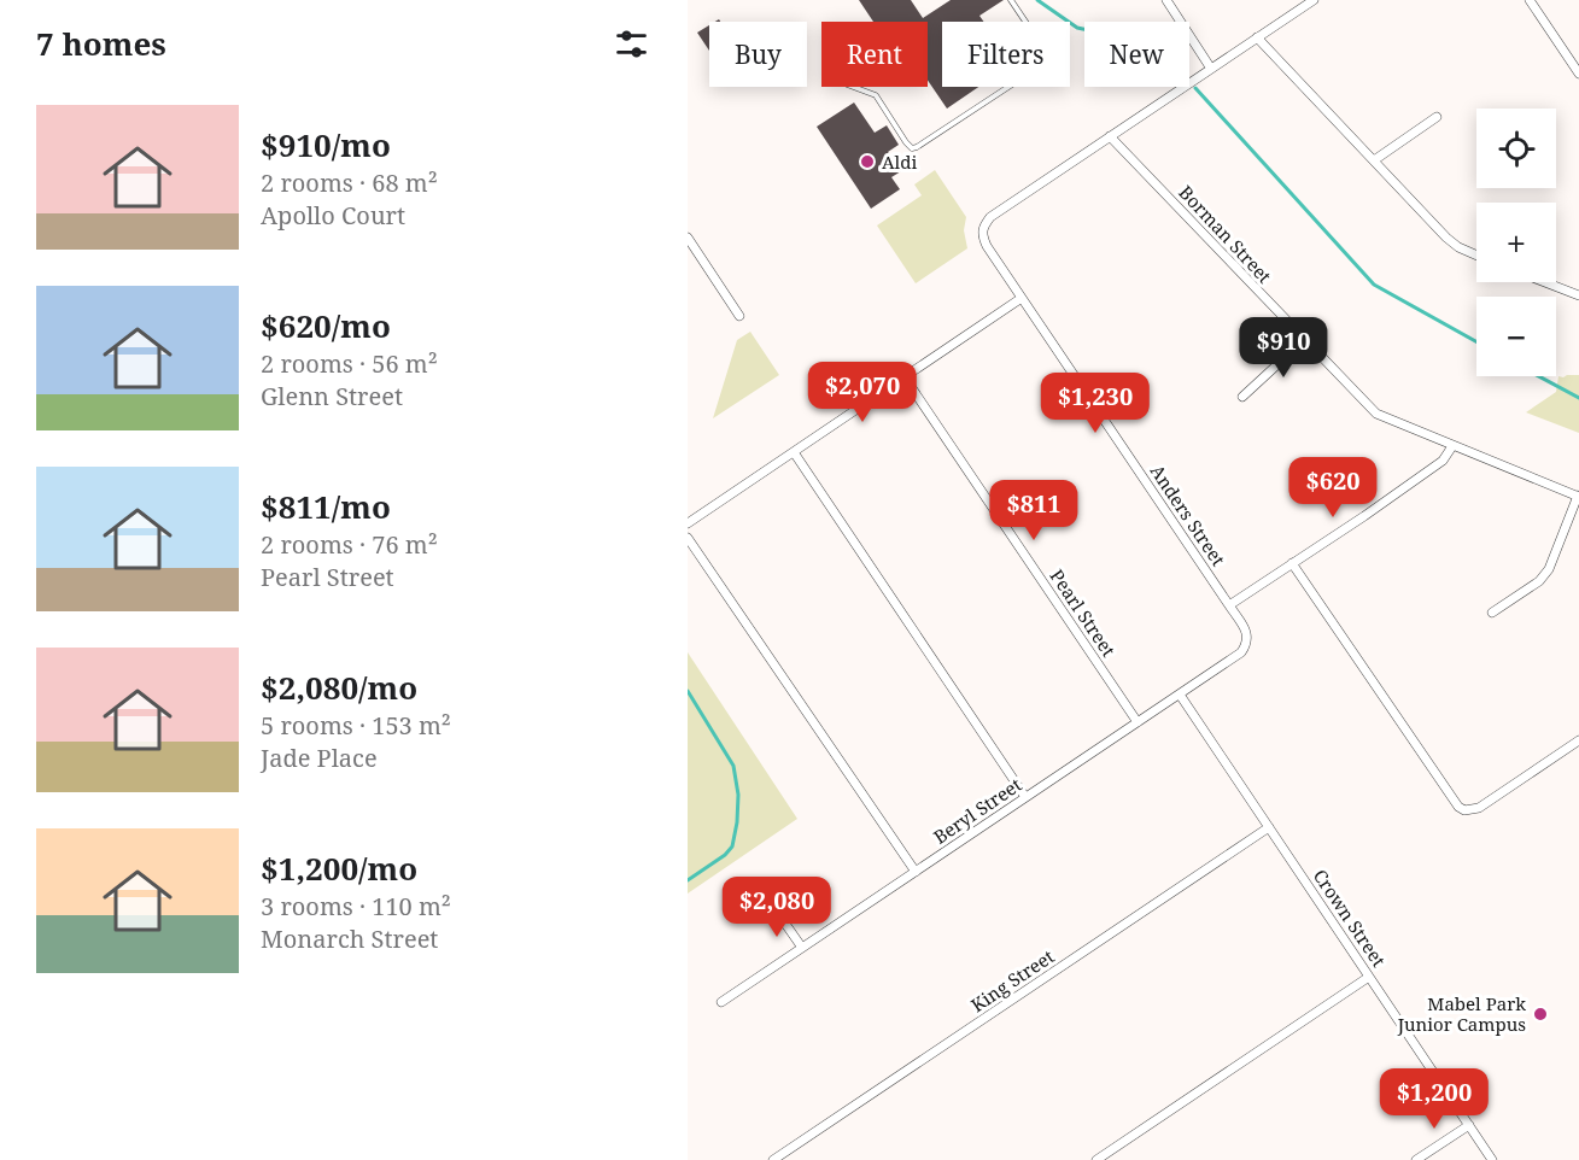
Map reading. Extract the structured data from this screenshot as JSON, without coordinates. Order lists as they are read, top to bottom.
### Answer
{
  "streets": {
    "street": [
      "Borman Street",
      "Anders Street",
      "Pearl Street",
      "Beryl Street",
      "Crown Street",
      "King Street"
    ]
  },
  "crossings": [
    ["Borman Street", "Anders Street"],
    ["Anders Street", "Beryl Street"],
    ["Pearl Street", "Beryl Street"],
    ["Beryl Street", "Crown Street"],
    ["Crown Street", "King Street"]
  ],
  "places": ["Aldi", "Mabel Park Junior Campus"],
  "page": {
    "heading": "7 homes",
    "chip": [
      "Buy",
      "Rent",
      "Filters",
      "New"
    ],
    "list": [
      {
        "name": "$910/mo",
        "note": "2 rooms · 68 m² · Apollo Court"
      },
      {
        "name": "$620/mo",
        "note": "2 rooms · 56 m² · Glenn Street"
      },
      {
        "name": "$811/mo",
        "note": "2 rooms · 76 m² · Pearl Street"
      },
      {
        "name": "$2,080/mo",
        "note": "5 rooms · 153 m² · Jade Place"
      },
      {
        "name": "$1,200/mo",
        "note": "3 rooms · 110 m² · Monarch Street"
      }
    ],
    "map_buttons": ["+", "−"],
    "price": [
      "$910",
      "$2,070",
      "$1,230",
      "$620",
      "$811",
      "$2,080",
      "$1,200"
    ]
  }
}
